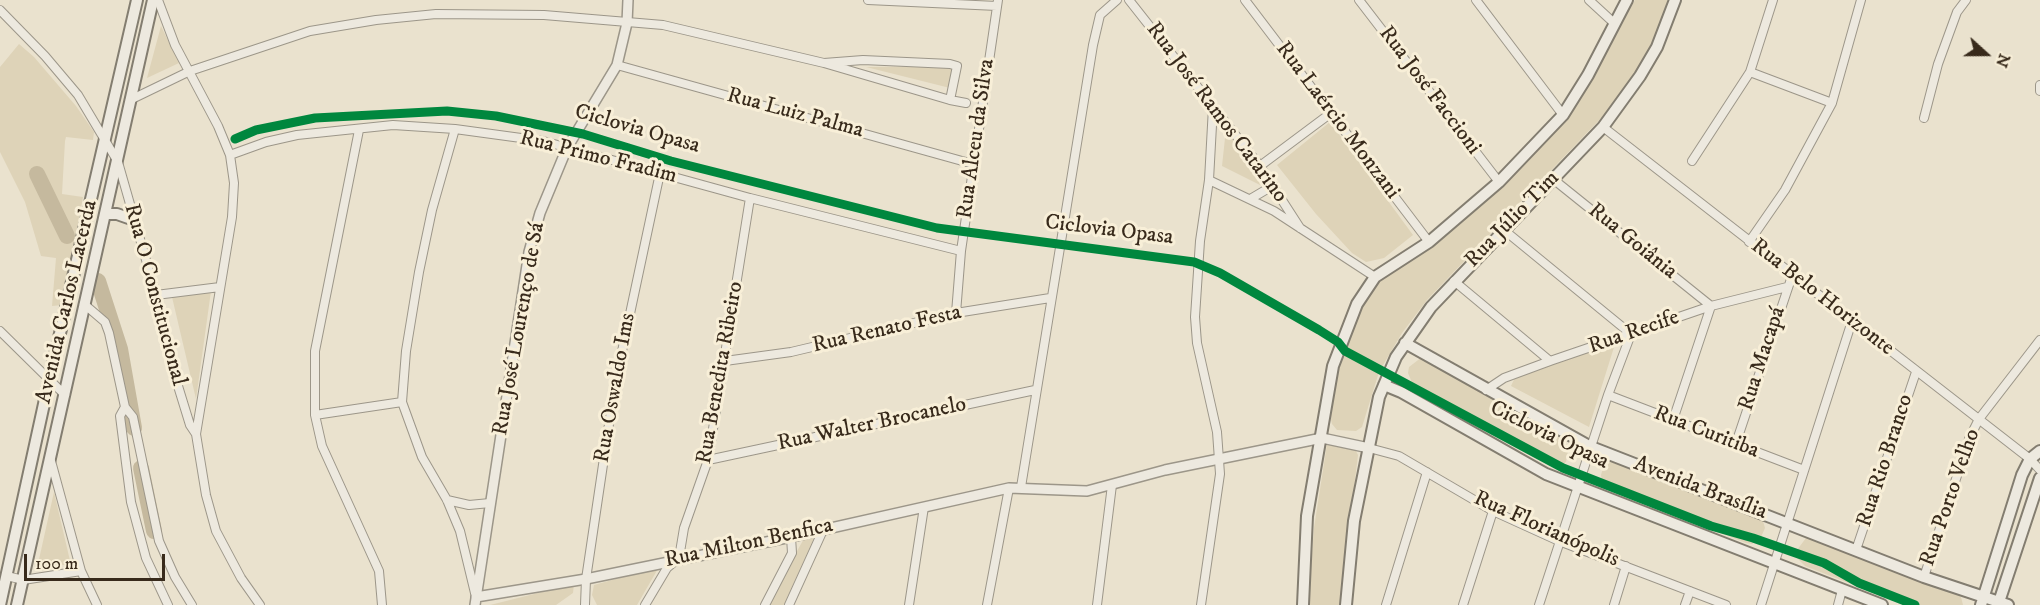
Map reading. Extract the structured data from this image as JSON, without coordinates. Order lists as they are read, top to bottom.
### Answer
{
  "streets": {
    "main road": ["Rua Júlio Tim", "Avenida Carlos Lacerda", "Avenida Brasília"],
    "street": [
      "Rua José Faccioni",
      "Rua José Ramos Catarino",
      "Rua Luiz Palma",
      "Rua Laércio Monzani",
      "Rua Alceu da Silva",
      "Rua Primo Fradim",
      "Rua Goiânia",
      "Rua O Constitucional",
      "Rua Belo Horizonte",
      "Rua José Lourenço de Sá",
      "Rua Renato Festa",
      "Rua Recife",
      "Rua Macapá",
      "Rua Benedita Ribeiro",
      "Rua Oswaldo Ims",
      "Rua Walter Brocanelo",
      "Rua Curitiba",
      "Rua Rio Branco",
      "Rua Porto Velho",
      "Rua Florianópolis",
      "Rua Milton Benfica"
    ],
    "cycle path": ["Ciclovia Opasa"]
  },
  "crossings": [
    ["Rua Luiz Palma", "Rua Alceu da Silva"],
    ["Rua Luiz Palma", "Rua José Lourenço de Sá"],
    ["Rua Alceu da Silva", "Rua Primo Fradim"],
    ["Rua Alceu da Silva", "Rua Renato Festa"],
    ["Rua Primo Fradim", "Rua José Lourenço de Sá"],
    ["Rua Primo Fradim", "Rua Benedita Ribeiro"],
    ["Rua Primo Fradim", "Rua Oswaldo Ims"],
    ["Rua Júlio Tim", "Rua Goiânia"],
    ["Rua Júlio Tim", "Rua Belo Horizonte"],
    ["Rua Júlio Tim", "Avenida Brasília"],
    ["Rua Júlio Tim", "Rua Florianópolis"],
    ["Rua Goiânia", "Rua Recife"],
    ["Rua O Constitucional", "Avenida Carlos Lacerda"],
    ["Rua Belo Horizonte", "Rua Macapá"],
    ["Rua Belo Horizonte", "Rua Rio Branco"],
    ["Rua Belo Horizonte", "Rua Porto Velho"],
    ["Rua José Lourenço de Sá", "Rua Milton Benfica"],
    ["Rua Renato Festa", "Rua Benedita Ribeiro"],
    ["Rua Recife", "Rua Macapá"],
    ["Rua Recife", "Avenida Brasília"],
    ["Rua Macapá", "Rua Curitiba"],
    ["Rua Benedita Ribeiro", "Rua Walter Brocanelo"],
    ["Rua Benedita Ribeiro", "Rua Milton Benfica"],
    ["Rua Oswaldo Ims", "Rua Milton Benfica"],
    ["Rua Rio Branco", "Avenida Brasília"],
    ["Avenida Brasília", "Rua Porto Velho"]
  ],
  "scale_bar": "100 m",
  "north": "right"
}
